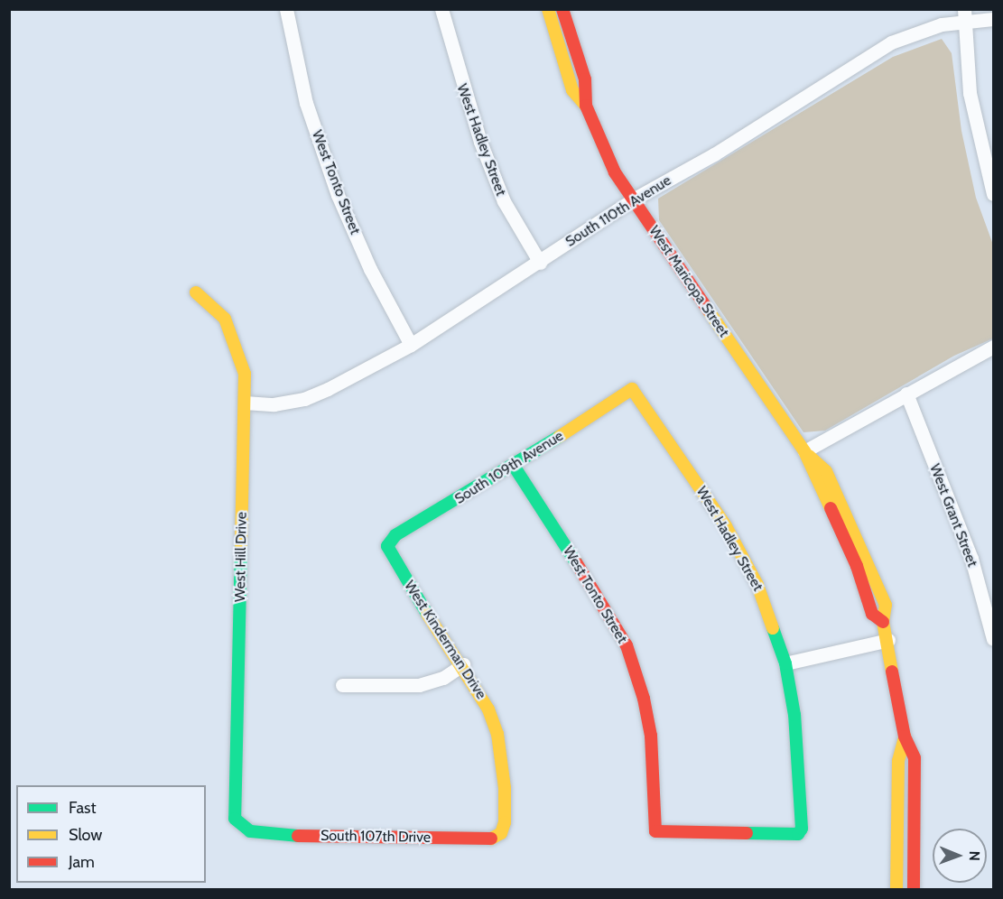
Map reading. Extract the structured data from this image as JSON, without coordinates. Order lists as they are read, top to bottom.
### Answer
{
  "streets": {
    "street": [
      "West Hadley Street",
      "West Tonto Street",
      "South 110th Avenue",
      "West Maricopa Street",
      "South 109th Avenue",
      "West Grant Street",
      "West Hill Drive",
      "West Kinderman Drive",
      "South 107th Drive"
    ]
  },
  "crossings": [
    ["West Hadley Street", "West Tonto Street"],
    ["West Hadley Street", "South 110th Avenue"],
    ["West Hadley Street", "South 109th Avenue"],
    ["West Tonto Street", "South 110th Avenue"],
    ["West Tonto Street", "South 109th Avenue"],
    ["South 110th Avenue", "West Maricopa Street"],
    ["South 110th Avenue", "West Hill Drive"],
    ["South 109th Avenue", "West Kinderman Drive"],
    ["West Hill Drive", "South 107th Drive"],
    ["West Kinderman Drive", "South 107th Drive"]
  ],
  "legend": ["Fast", "Slow", "Jam"],
  "north": "right"
}
